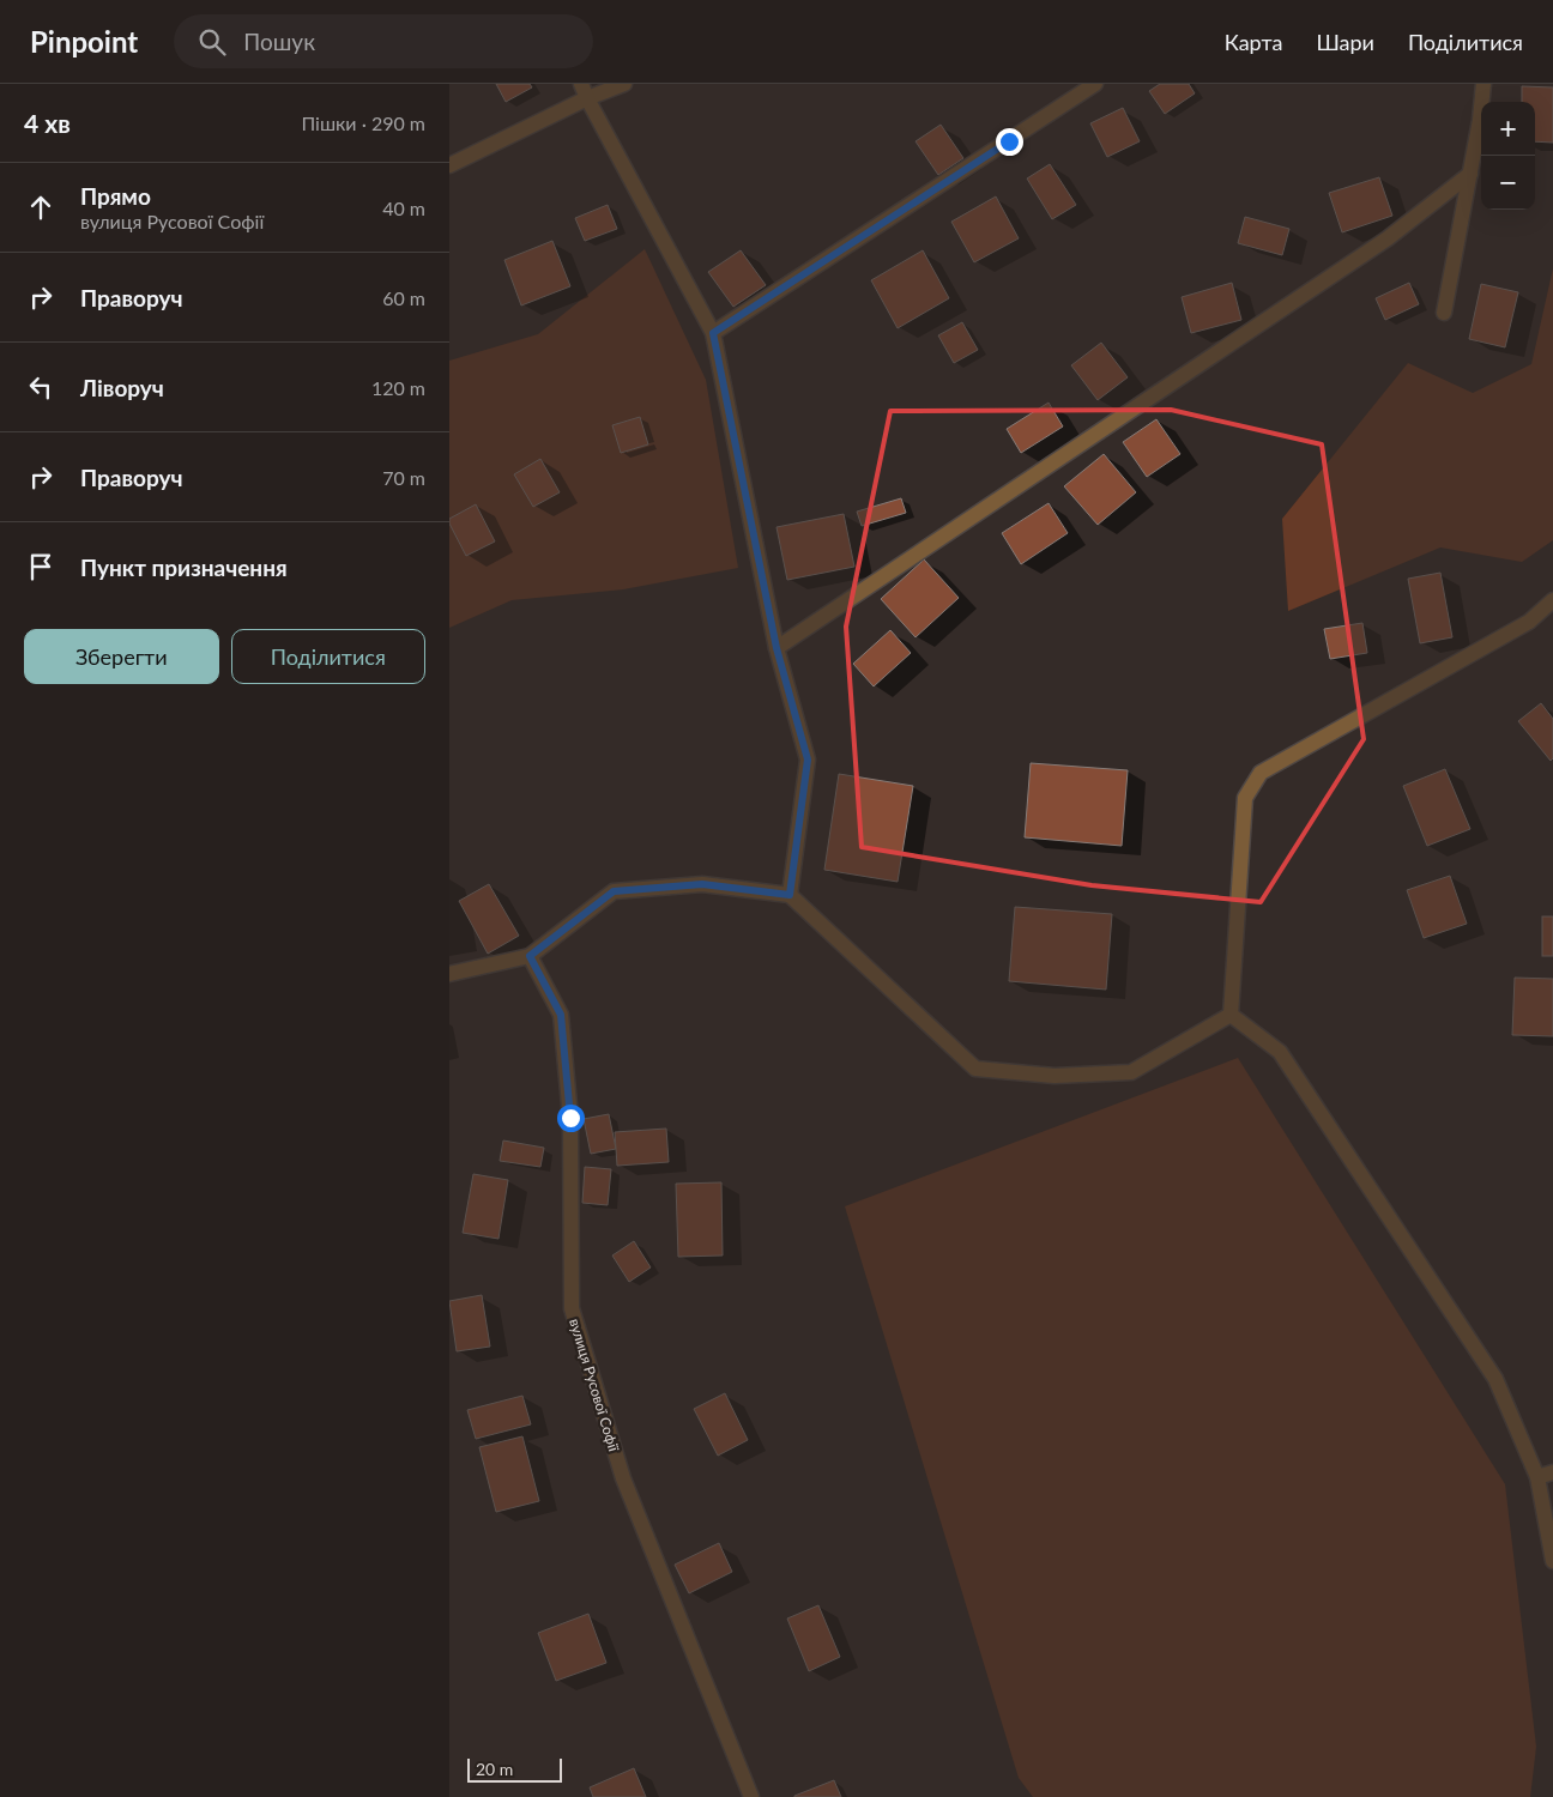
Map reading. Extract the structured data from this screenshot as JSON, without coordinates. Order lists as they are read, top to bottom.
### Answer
{
  "streets": {
    "street": ["вулиця Русової Софії"]
  },
  "scale_bar": "20 m",
  "page": {
    "header": "Pinpoint",
    "search": "Пошук",
    "nav": ["Карта", "Шари", "Поділитися"],
    "heading": ["4 хв", "Пішки · 290 m"],
    "map_buttons": ["+", "−"],
    "list": [
      ["Прямо", "вулиця Русової Софії", "40 m"],
      ["Праворуч", "60 m"],
      ["Ліворуч", "120 m"],
      ["Праворуч", "70 m"],
      "Пункт призначення"
    ],
    "buttons": ["Зберегти", "Поділитися"],
    "scale": "20 m"
  }
}
